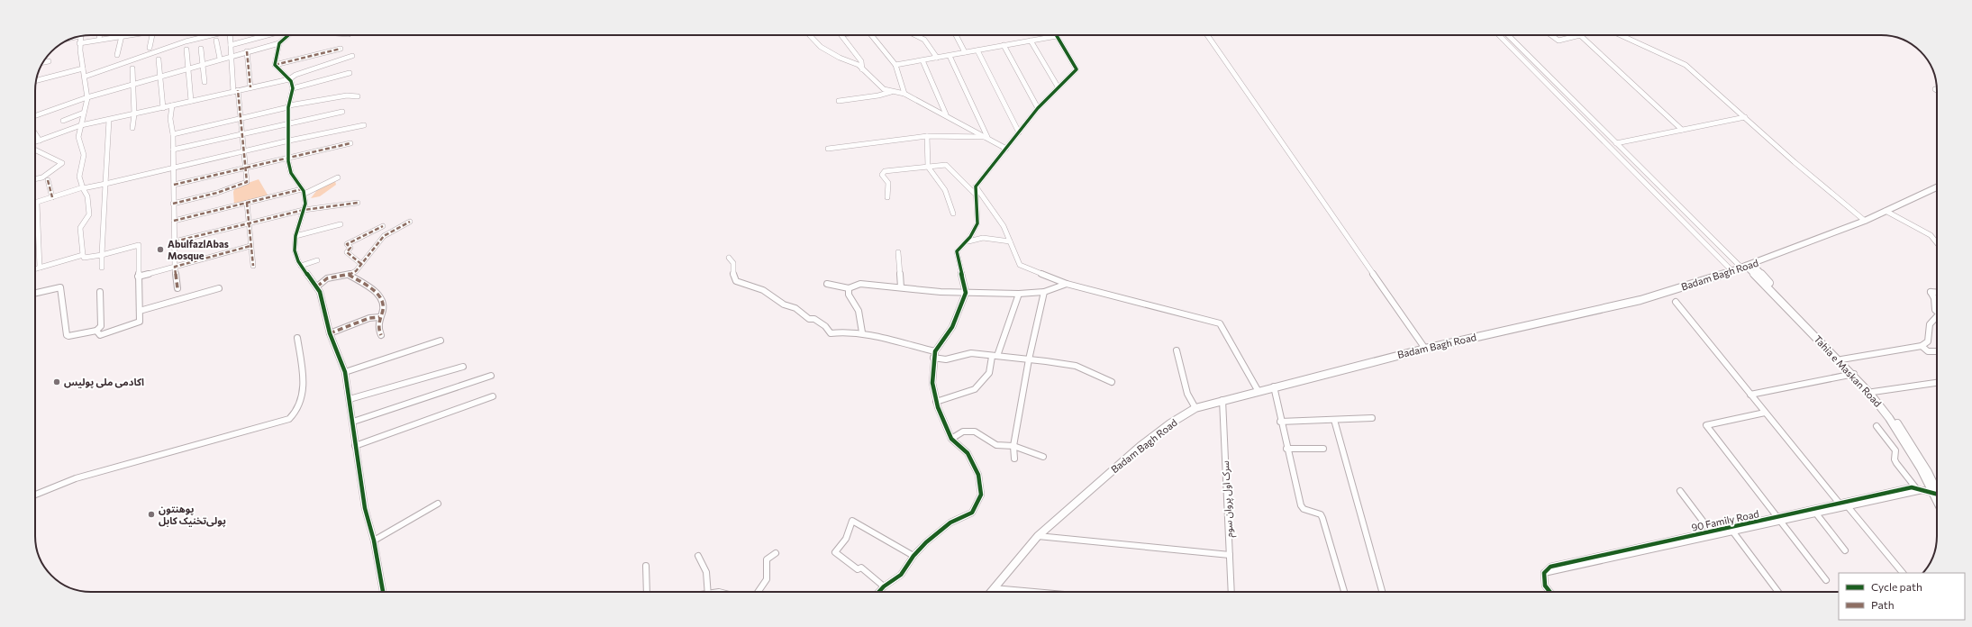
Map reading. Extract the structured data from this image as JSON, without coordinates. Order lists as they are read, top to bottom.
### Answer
{
  "streets": {
    "main road": ["Badam Bagh Road", "Tahia e Maskan Road"],
    "street": ["سرک اول پروان سوم", "90 Family Road"]
  },
  "crossings": [
    ["Badam Bagh Road", "Tahia e Maskan Road"],
    ["Badam Bagh Road", "سرک اول پروان سوم"]
  ],
  "places": ["AbulfazlAbas Mosque", "اکادمی ملی پولیس", "پوهنتون پولی‌تخنیک کابل"],
  "legend": ["Cycle path", "Path"]
}
